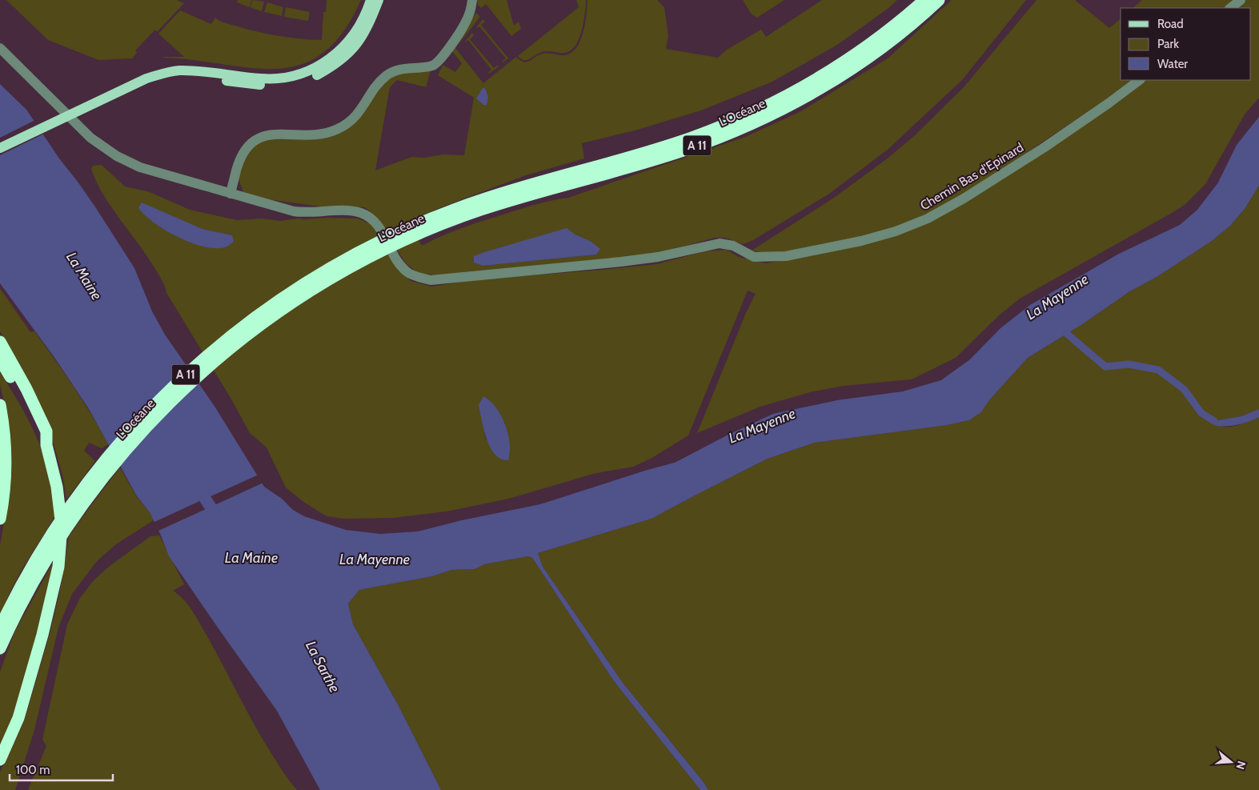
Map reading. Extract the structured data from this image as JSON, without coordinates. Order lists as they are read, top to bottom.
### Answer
{
  "streets": {
    "highway": ["L’Océane", "A 11"],
    "street": ["Chemin Bas d'Epinard"]
  },
  "water": ["La Maine", "La Mayenne", "La Sarthe"],
  "legend": ["Road", "Park", "Water"],
  "scale_bar": "100 m",
  "north": "right"
}
